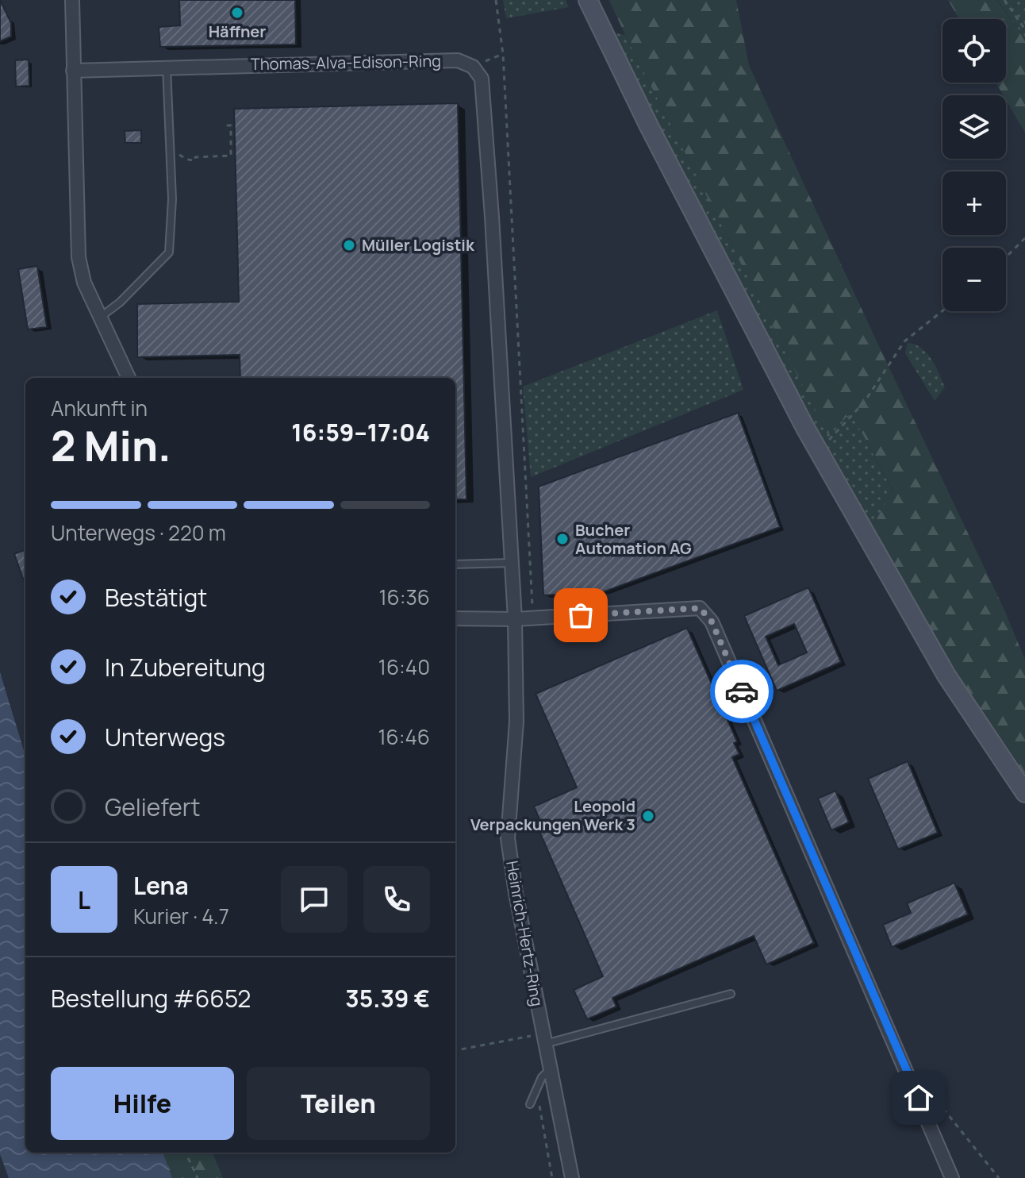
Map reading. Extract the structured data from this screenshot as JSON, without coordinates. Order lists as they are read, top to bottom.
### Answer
{
  "streets": {
    "street": ["Thomas-Alva-Edison-Ring", "Heinrich-Hertz-Ring"]
  },
  "places": [
    "Häffner",
    "Müller Logistik",
    "Bucher Automation AG",
    "Leopold Verpackungen Werk 3"
  ],
  "page": {
    "map_buttons": ["+", "−"],
    "heading": ["2 Min.", "Ankunft in", "16:59–17:04"],
    "panel": [
      "Lena",
      "Kurier · 4.7",
      "Bestellung #6652",
      "35.39 €"
    ],
    "bar": "Unterwegs · 220 m",
    "list": [
      ["Bestätigt", "16:36"],
      ["In Zubereitung", "16:40"],
      ["Unterwegs", "16:46"],
      "Geliefert"
    ],
    "round": "L",
    "buttons": ["Hilfe", "Teilen"]
  }
}
